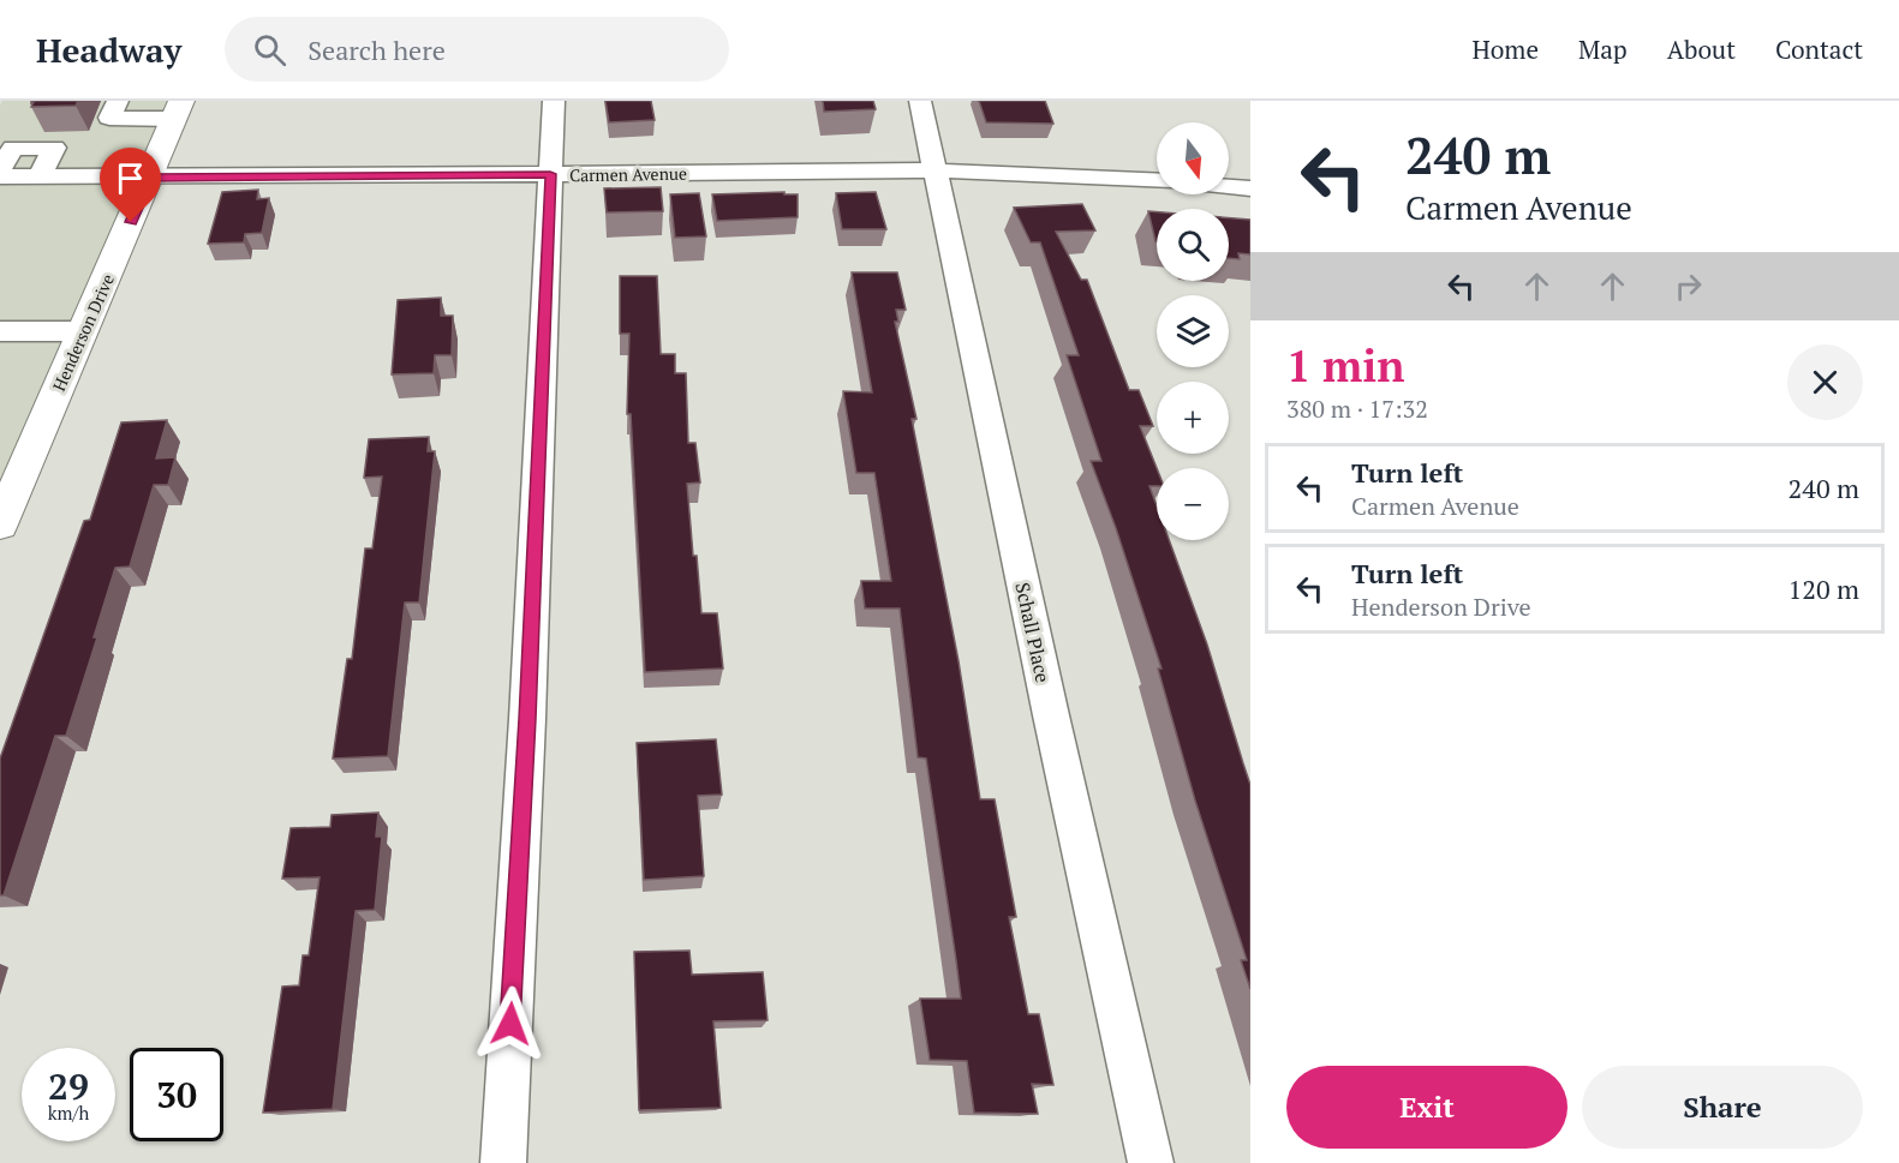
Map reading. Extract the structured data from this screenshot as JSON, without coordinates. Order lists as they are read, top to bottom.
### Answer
{
  "streets": {
    "main road": ["Henderson Drive"],
    "street": ["Carmen Avenue", "Schall Place"]
  },
  "crossings": [
    ["Carmen Avenue", "Henderson Drive"],
    ["Carmen Avenue", "Schall Place"]
  ],
  "north": "bottom",
  "page": {
    "header": "Headway",
    "search": "Search here",
    "nav": [
      "Home",
      "Map",
      "About",
      "Contact"
    ],
    "turn": ["240 m", "Carmen Avenue"],
    "map_buttons": ["+", "−"],
    "heading": ["1 min", "380 m · 17:32"],
    "list": [
      {
        "name": "Turn left",
        "note": "Carmen Avenue",
        "value": "240 m"
      },
      {
        "name": "Turn left",
        "note": "Henderson Drive",
        "value": "120 m"
      }
    ],
    "speed": "29 km/h",
    "limit": "30",
    "buttons": ["Exit", "Share"]
  }
}
